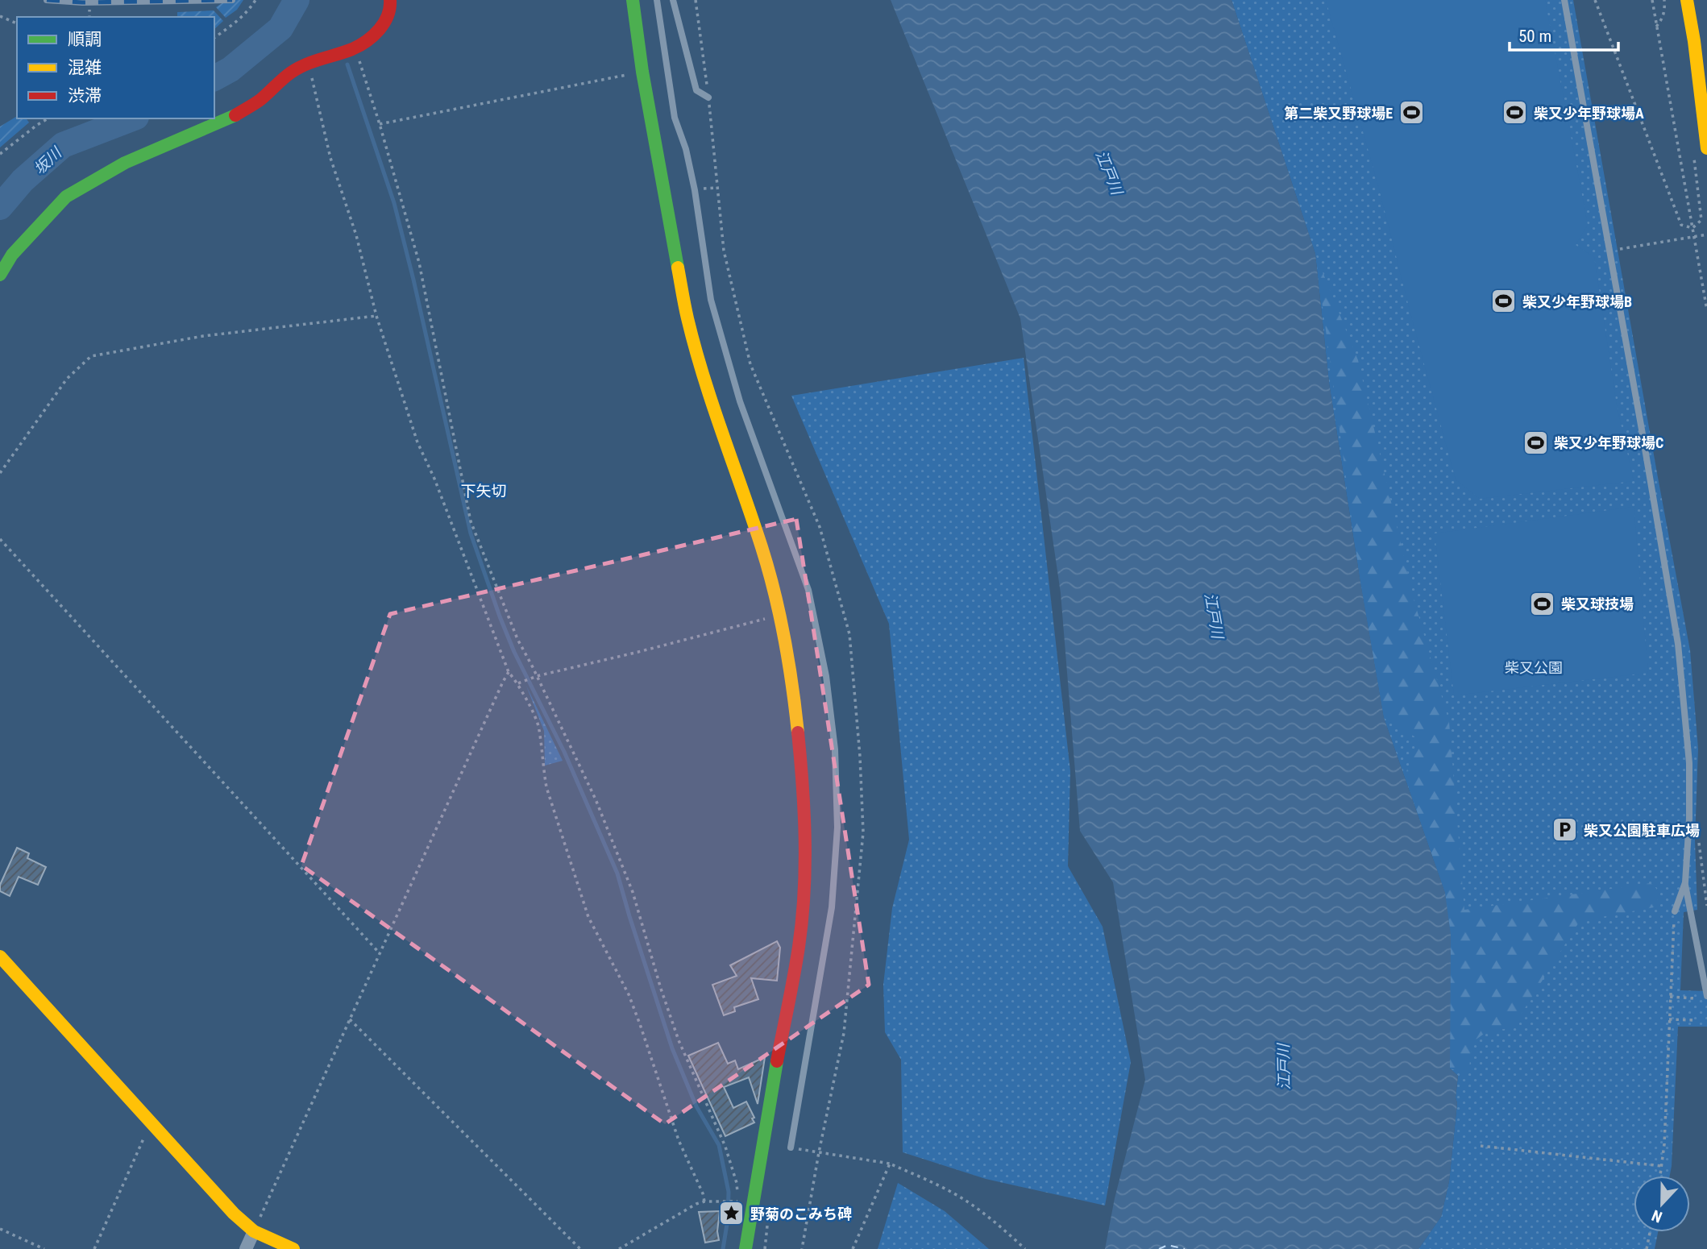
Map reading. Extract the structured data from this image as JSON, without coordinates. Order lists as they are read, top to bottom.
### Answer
{
  "districts": ["下矢切"],
  "water": ["坂川", "江戸川"],
  "parks": ["柴又公園"],
  "places": {
    "sports": [
      "第二柴又野球場E",
      "柴又少年野球場A",
      "柴又少年野球場B",
      "柴又少年野球場C",
      "柴又球技場"
    ],
    "parking": ["柴又公園駐車広場"],
    "place": ["野菊のこみち碑"]
  },
  "legend": ["順調", "混雑", "渋滞"],
  "scale_bar": "50 m",
  "north": "bottom"
}
